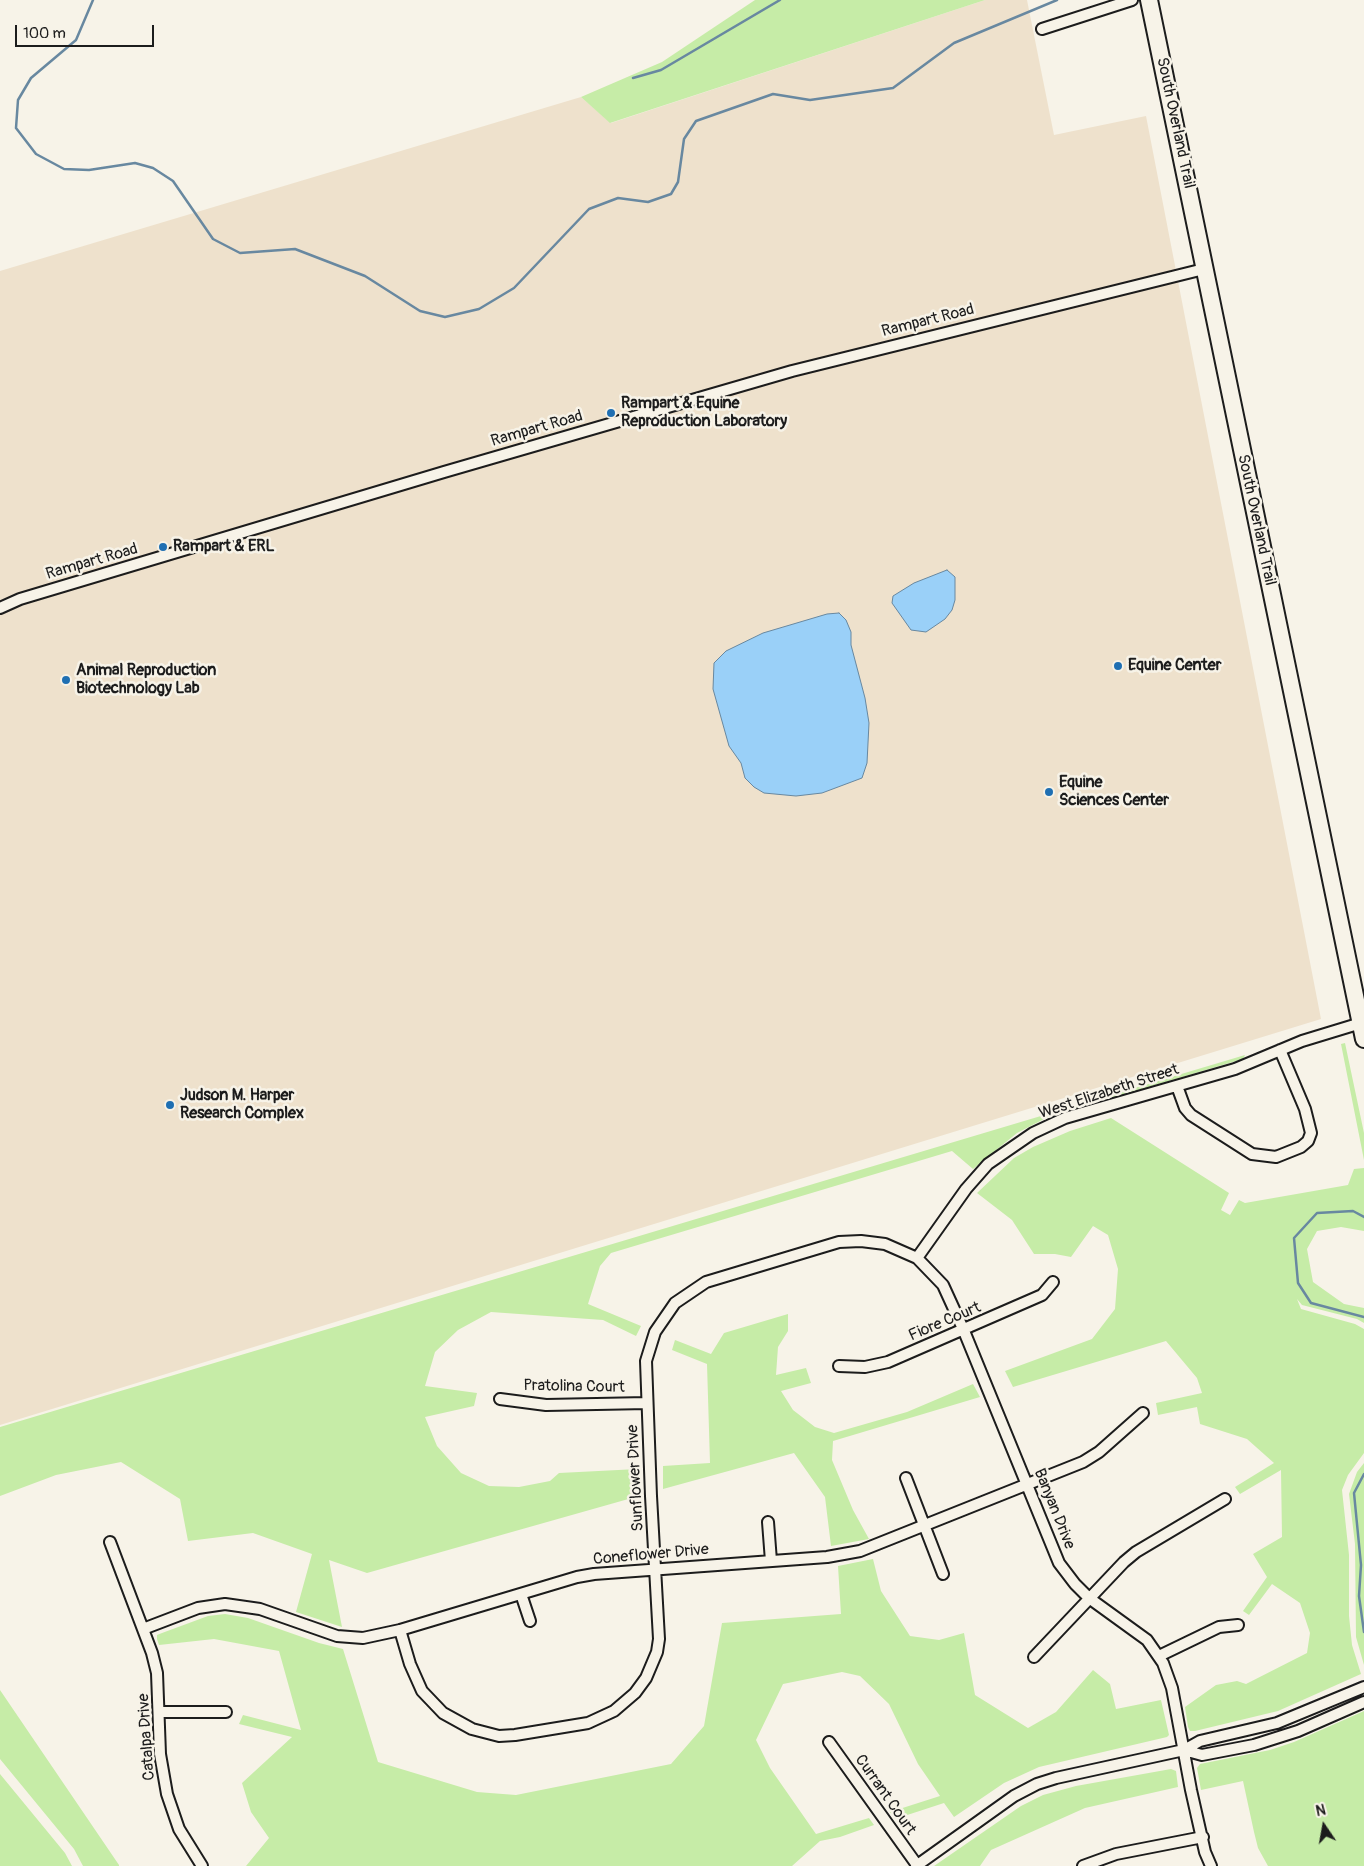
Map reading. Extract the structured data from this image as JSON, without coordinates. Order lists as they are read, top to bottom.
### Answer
{
  "streets": {
    "main road": ["South Overland Trail"],
    "street": [
      "Rampart Road",
      "West Elizabeth Street",
      "Fiore Court",
      "Pratolina Court",
      "Sunflower Drive",
      "Banyan Drive",
      "Coneflower Drive",
      "Catalpa Drive",
      "Currant Court"
    ]
  },
  "crossings": [
    ["South Overland Trail", "Rampart Road"],
    ["South Overland Trail", "West Elizabeth Street"],
    ["West Elizabeth Street", "Banyan Drive"],
    ["Fiore Court", "Banyan Drive"],
    ["Pratolina Court", "Sunflower Drive"],
    ["Sunflower Drive", "Coneflower Drive"],
    ["Banyan Drive", "Coneflower Drive"],
    ["Coneflower Drive", "Catalpa Drive"]
  ],
  "places": [
    "Rampart & Equine Reproduction Laboratory",
    "Rampart & ERL",
    "Equine Center",
    "Animal Reproduction Biotechnology Lab",
    "Equine Sciences Center",
    "Judson M. Harper Research Complex"
  ],
  "scale_bar": "100 m",
  "north": "top"
}
